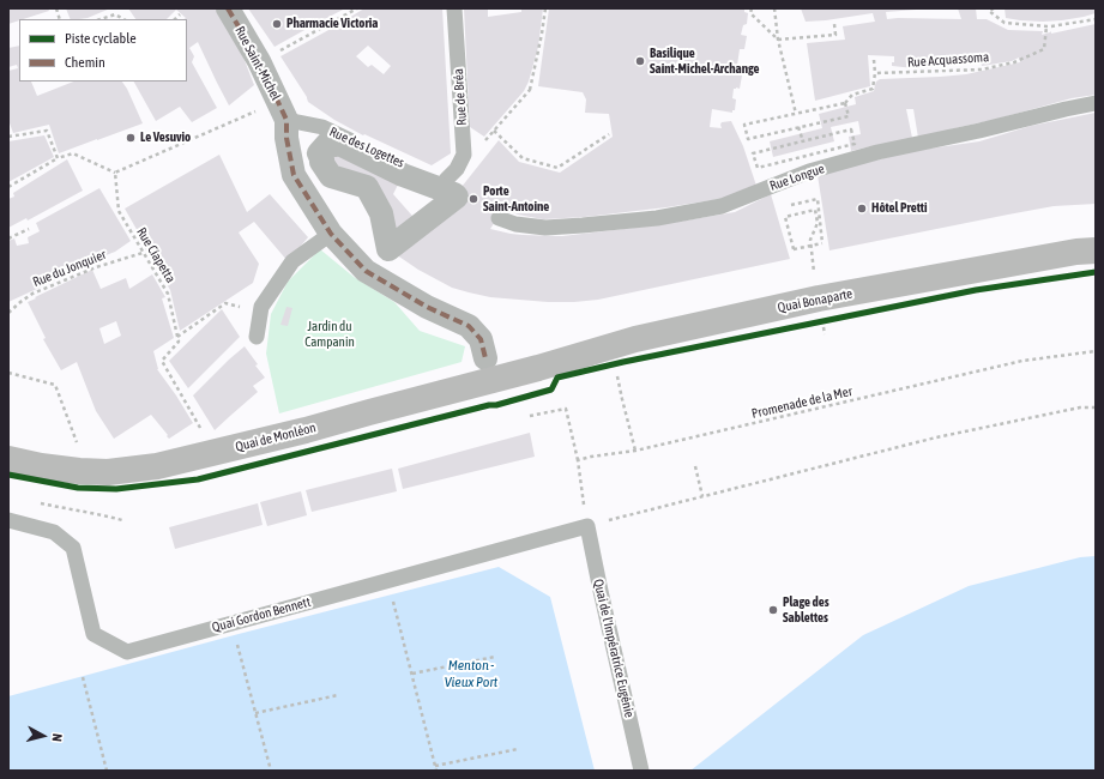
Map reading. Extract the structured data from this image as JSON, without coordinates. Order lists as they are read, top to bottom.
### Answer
{
  "streets": {
    "main road": ["Quai Bonaparte", "Quai de Monléon"],
    "street": ["Rue Saint-Michel"],
    "lane": [
      "Rue de Bréa",
      "Rue des Logettes",
      "Rue Longue",
      "Quai Gordon Bennett",
      "Quai de l'Impératrice Eugénie"
    ],
    "path": [
      "Rue Acquassoma",
      "Rue Ciapetta",
      "Rue du Jonquier",
      "Promenade de la Mer"
    ]
  },
  "crossings": [
    ["Rue Saint-Michel", "Rue des Logettes"],
    ["Rue Ciapetta", "Rue du Jonquier"],
    ["Quai Bonaparte", "Quai de Monléon"],
    ["Quai Gordon Bennett", "Quai de l'Impératrice Eugénie"]
  ],
  "water": ["Menton - Vieux Port"],
  "parks": ["Jardin du Campanin"],
  "places": [
    "Pharmacie Victoria",
    "Basilique Saint-Michel-Archange",
    "Le Vesuvio",
    "Porte Saint-Antoine",
    "Hôtel Pretti",
    "Plage des Sablettes"
  ],
  "legend": ["Piste cyclable", "Chemin"],
  "north": "right"
}
